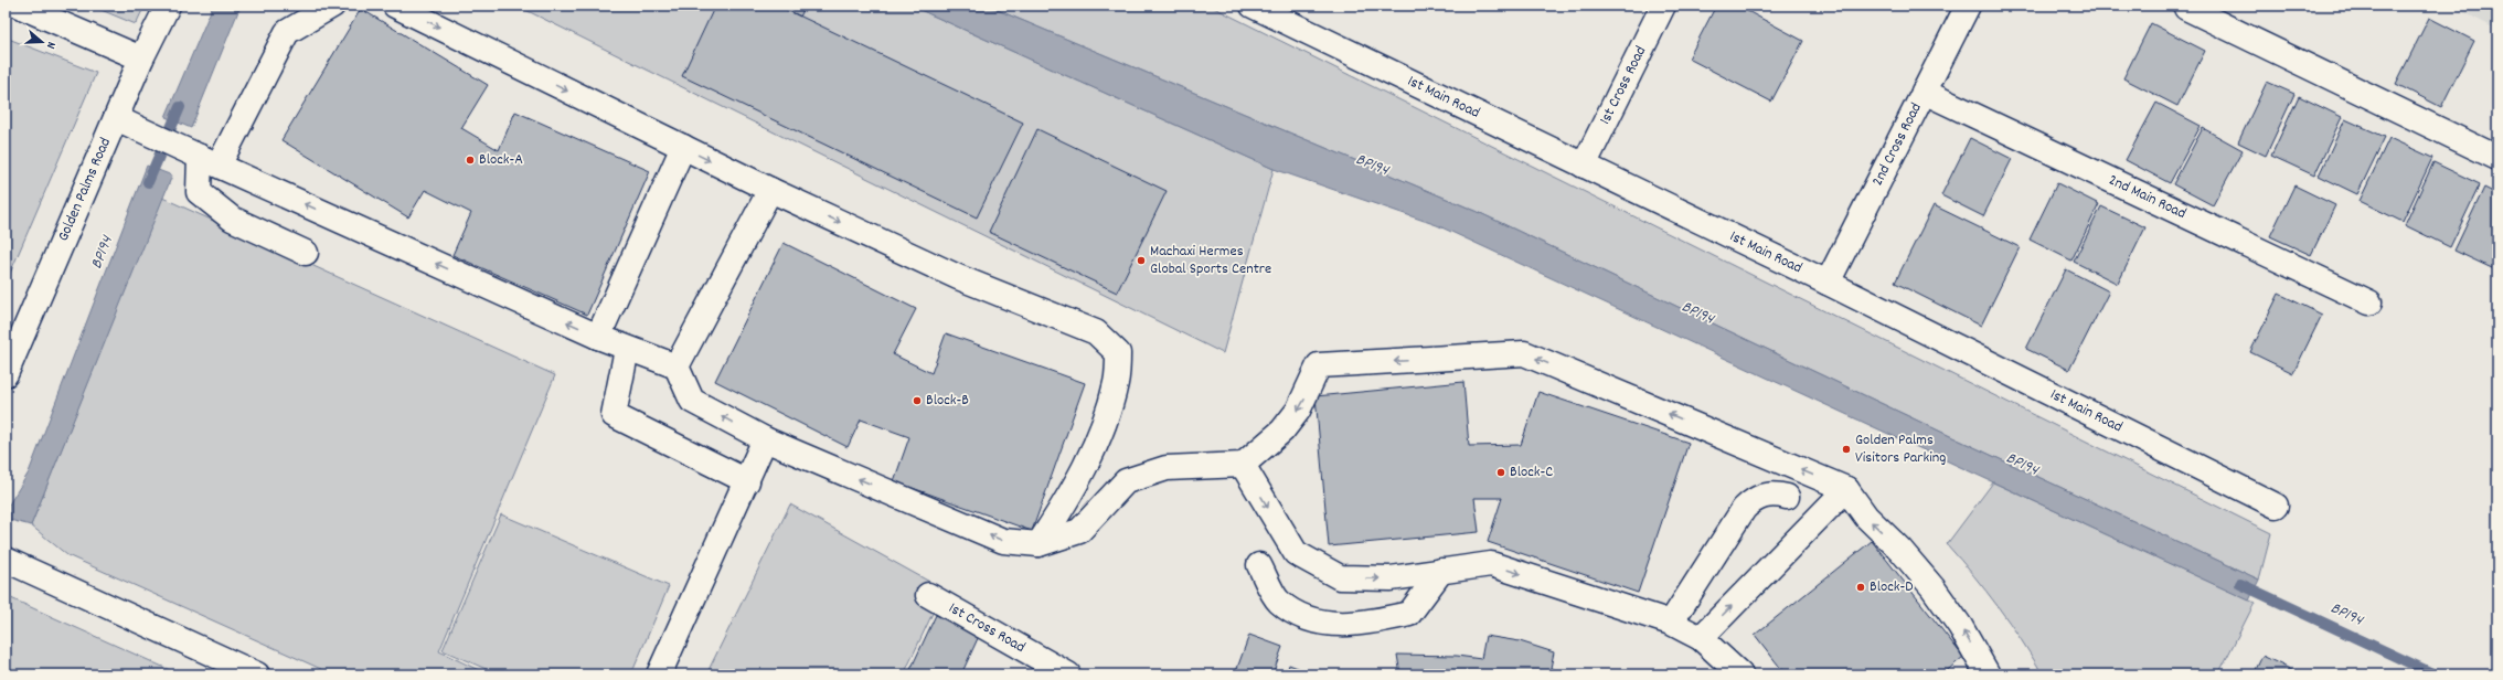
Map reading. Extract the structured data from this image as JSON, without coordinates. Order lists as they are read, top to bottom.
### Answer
{
  "streets": {
    "street": [
      "1st Cross Road",
      "1st Main Road",
      "2nd Cross Road",
      "Golden Palms Road",
      "2nd Main Road"
    ]
  },
  "crossings": [
    ["1st Cross Road", "1st Main Road"],
    ["1st Main Road", "2nd Cross Road"],
    ["2nd Cross Road", "2nd Main Road"]
  ],
  "water": ["BP194"],
  "places": [
    "Block-A",
    "Machaxi Hermes Global Sports Centre",
    "Block-B",
    "Golden Palms Visitors Parking",
    "Block-C",
    "Block-D"
  ],
  "north": "right"
}
